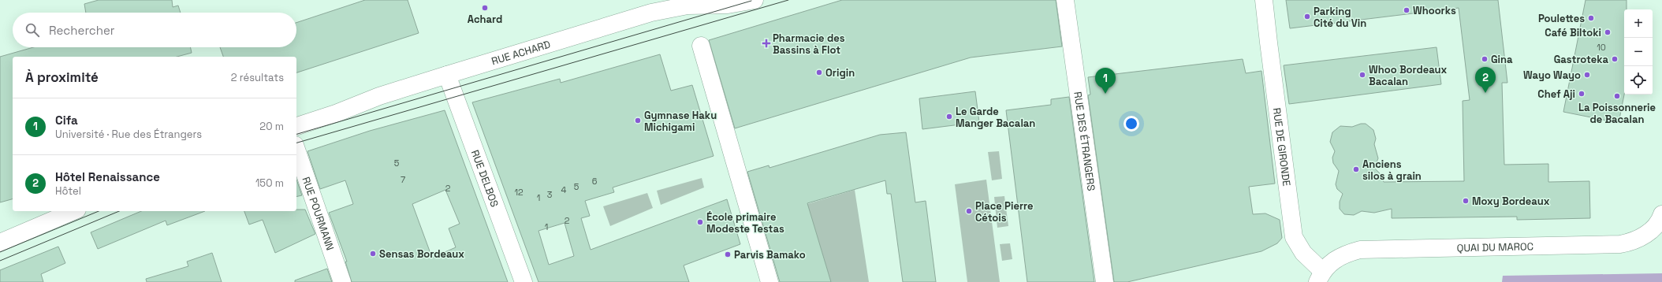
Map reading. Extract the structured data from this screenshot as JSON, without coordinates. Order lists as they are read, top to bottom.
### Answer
{
  "streets": {
    "street": [
      "RUE ACHARD",
      "RUE DES ÉTRANGERS",
      "RUE DE GIRONDE",
      "RUE DELBOS",
      "RUE POURMANN",
      "QUAI DU MAROC"
    ]
  },
  "crossings": [
    ["RUE ACHARD", "RUE DELBOS"],
    ["RUE DE GIRONDE", "QUAI DU MAROC"]
  ],
  "places": {
    "other": [
      "Achard",
      "Whoorks",
      "Parking Cité du Vin",
      "Poulettes",
      "Café Biltoki",
      "Gina",
      "Gastroteka",
      "Origin",
      "Whoo Bordeaux Bacalan",
      "Wayo Wayo",
      "Chef Aji",
      "La Poissonnerie de Bacalan",
      "Le Garde Manger Bacalan",
      "Gymnase Haku Michigami",
      "Anciens silos à grain",
      "Moxy Bordeaux",
      "Place Pierre Cétois",
      "École primaire Modeste Testas",
      "Sensas Bordeaux",
      "Parvis Bamako"
    ],
    "health": ["Pharmacie des Bassins à Flot"]
  },
  "house_numbers": [
    "10",
    "5",
    "7",
    "6",
    "5",
    "2",
    "4",
    "12",
    "3",
    "1",
    "2",
    "1"
  ],
  "page": {
    "map_buttons": ["+", "−"],
    "search": "Rechercher",
    "heading": ["À proximité", "2 résultats"],
    "pins": ["2", "1"],
    "list": [
      {
        "mark": "1",
        "name": "Cifa",
        "note": "Université · Rue des Étrangers",
        "value": "20 m"
      },
      {
        "mark": "2",
        "name": "Hôtel Renaissance",
        "note": "Hôtel",
        "value": "150 m"
      }
    ]
  }
}
